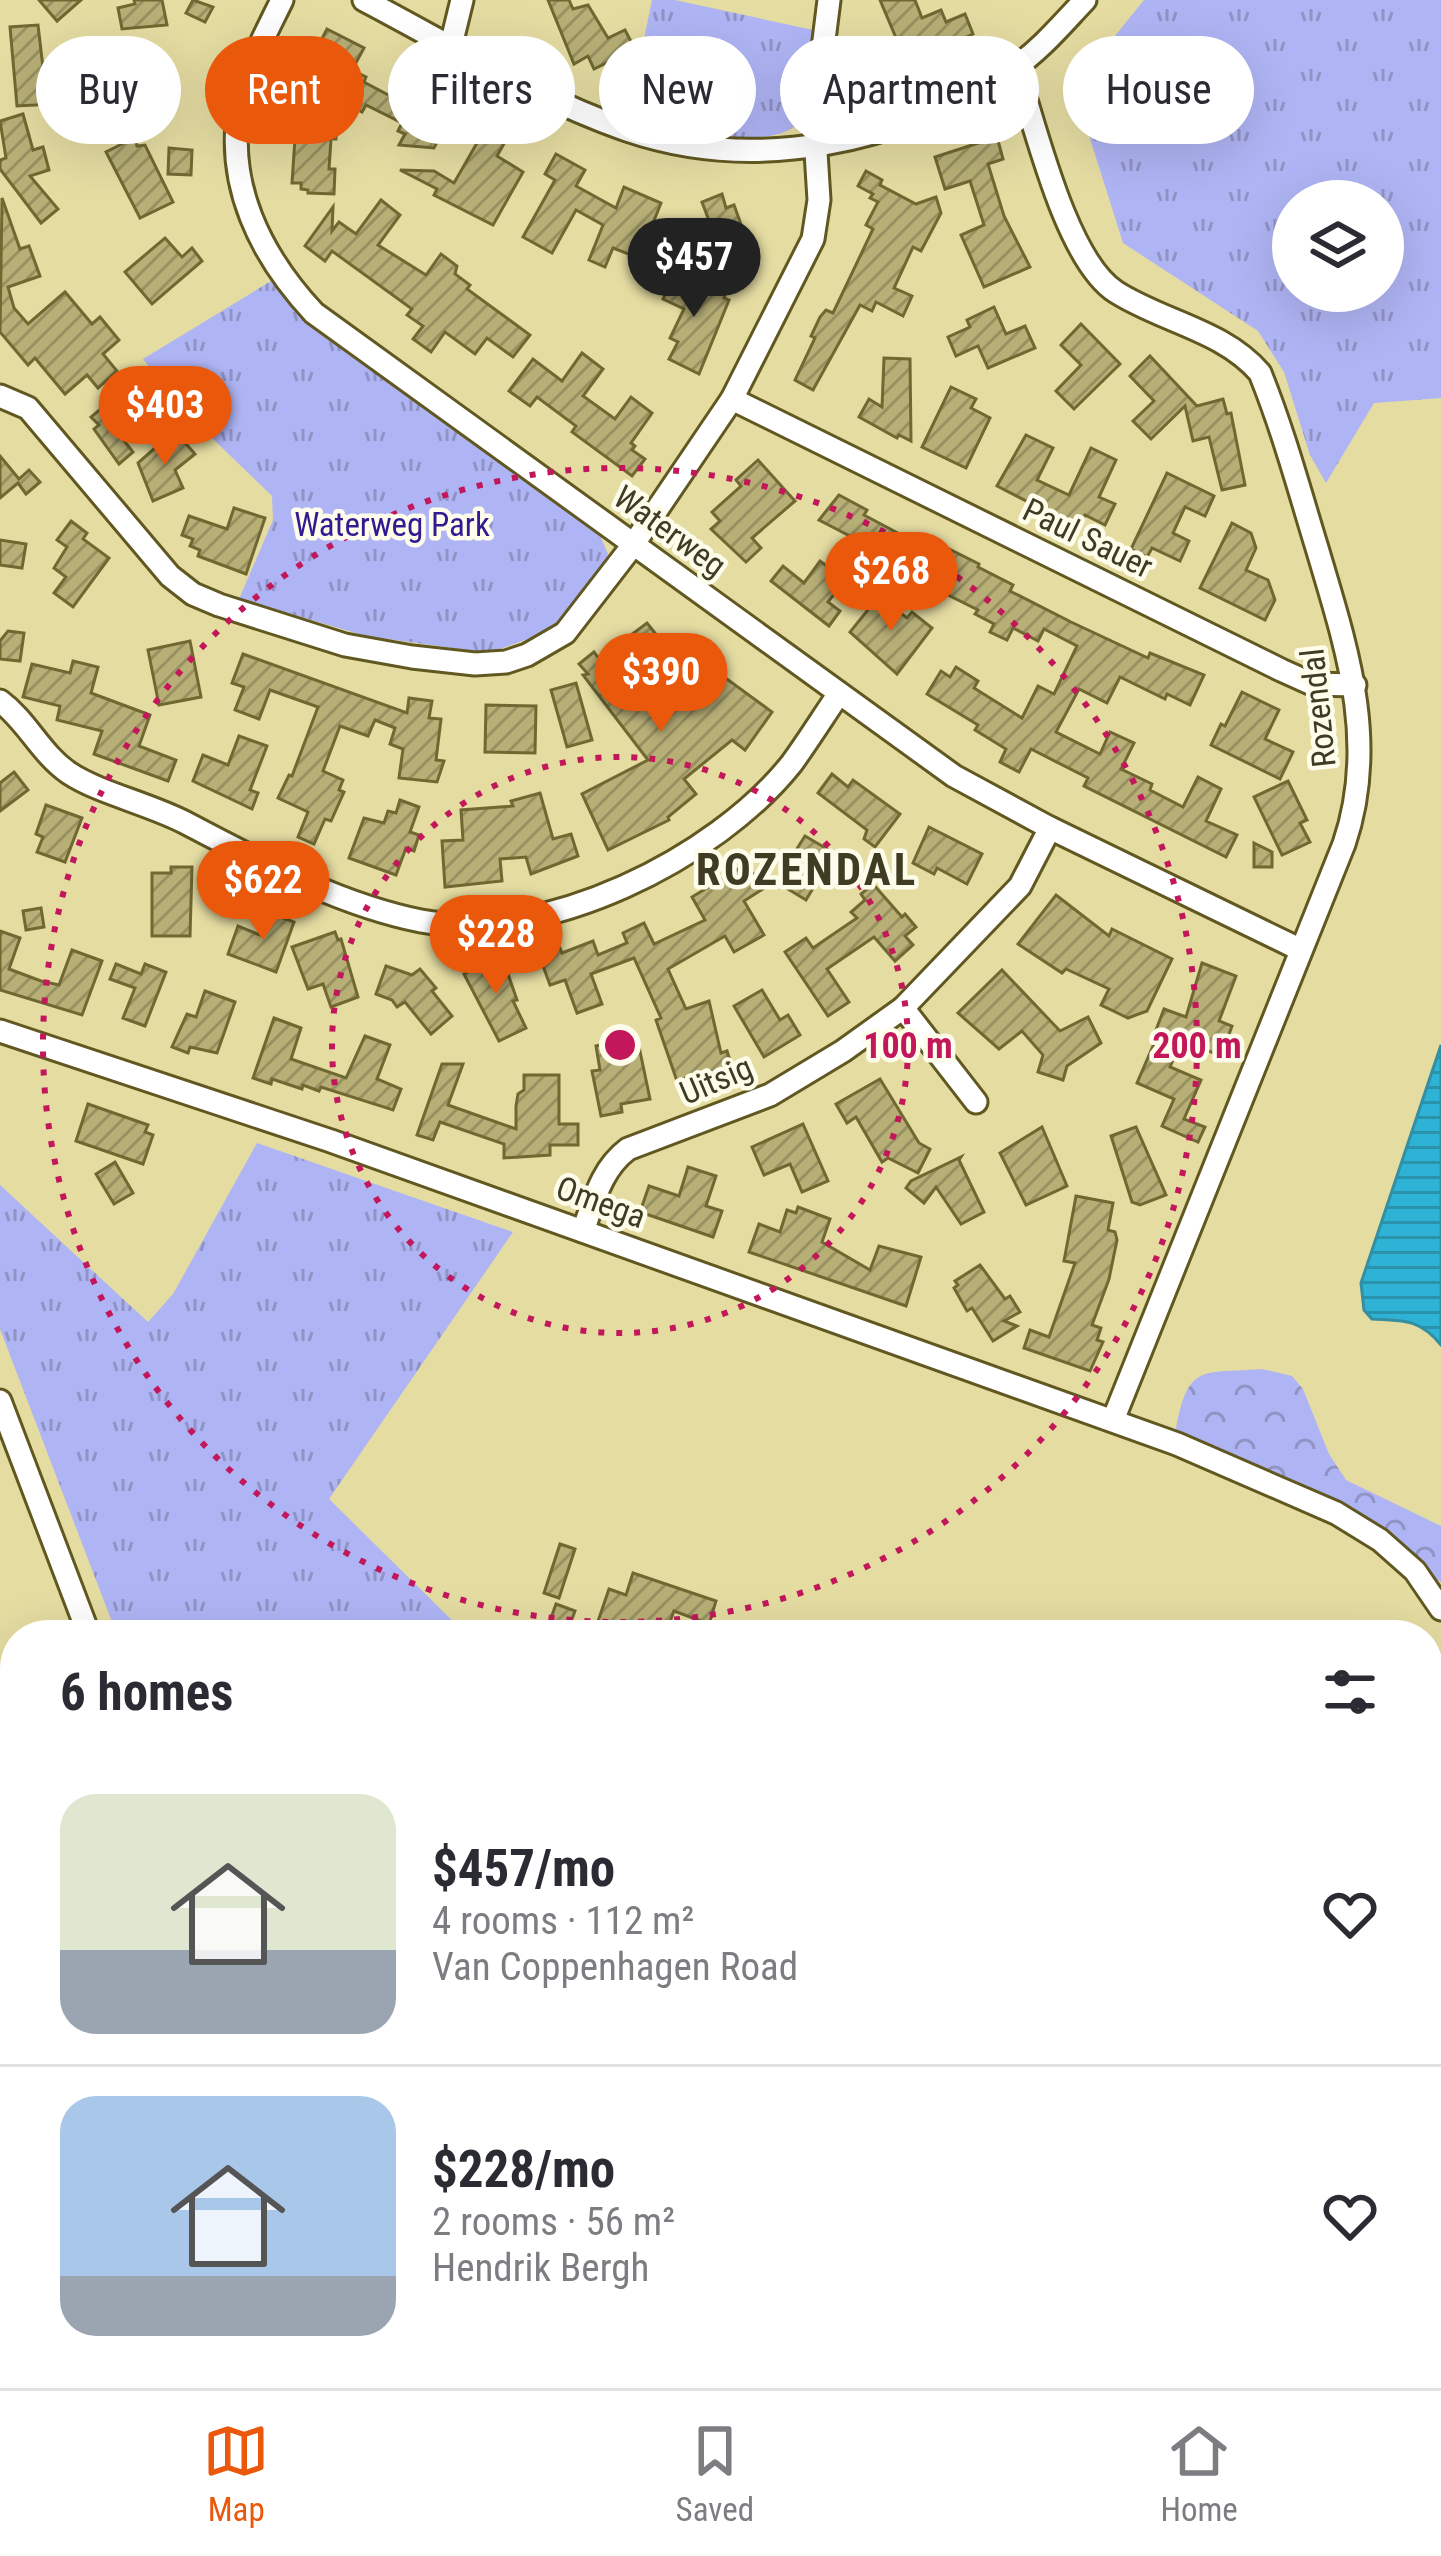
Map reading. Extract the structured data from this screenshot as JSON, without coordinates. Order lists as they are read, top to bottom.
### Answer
{
  "streets": {
    "street": [
      "Waterweg",
      "Paul Sauer",
      "Rozendal",
      "Uitsig",
      "Omega"
    ]
  },
  "crossings": [
    ["Waterweg", "Rozendal"],
    ["Waterweg", "Uitsig"],
    ["Paul Sauer", "Rozendal"],
    ["Rozendal", "Omega"],
    ["Uitsig", "Omega"]
  ],
  "districts": ["ROZENDAL"],
  "parks": ["Waterweg Park"],
  "page": {
    "chip": [
      "Buy",
      "Rent",
      "Filters",
      "New",
      "Apartment",
      "House"
    ],
    "price": [
      "$457",
      "$403",
      "$268",
      "$390",
      "$622",
      "$228"
    ],
    "heading": "6 homes",
    "list": [
      {
        "name": "$457/mo",
        "note": "4 rooms · 112 m² · Van Coppenhagen Road"
      },
      {
        "name": "$228/mo",
        "note": "2 rooms · 56 m² · Hendrik Bergh"
      }
    ],
    "tabs": ["Map", "Saved", "Home"]
  },
  "rings": ["100 m", "200 m"]
}
